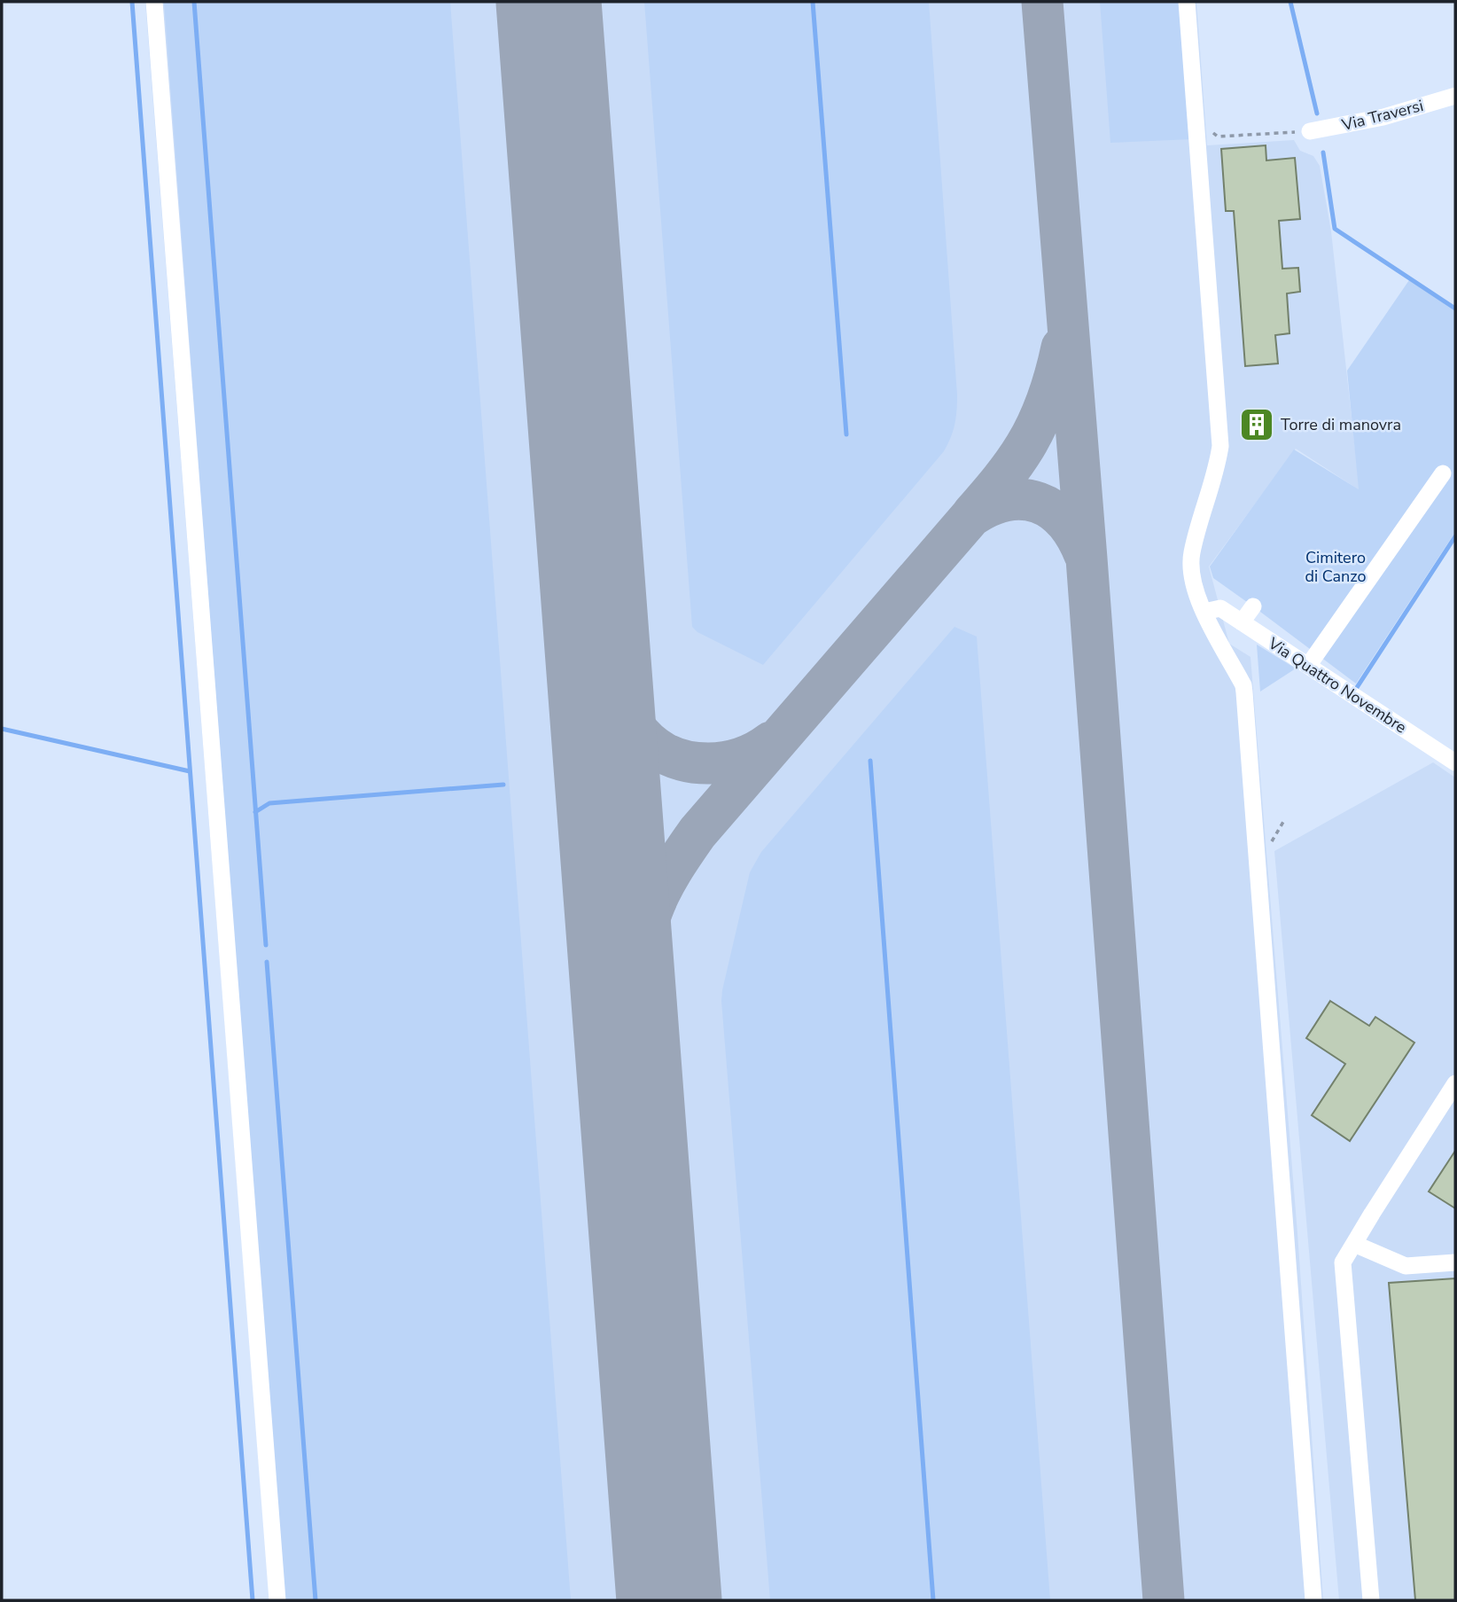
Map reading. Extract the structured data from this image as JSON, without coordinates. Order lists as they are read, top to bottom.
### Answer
{
  "streets": {
    "street": ["Via Traversi", "Via Quattro Novembre"]
  },
  "parks": ["Cimitero di Canzo"],
  "places": {
    "building": ["Torre di manovra"]
  }
}
